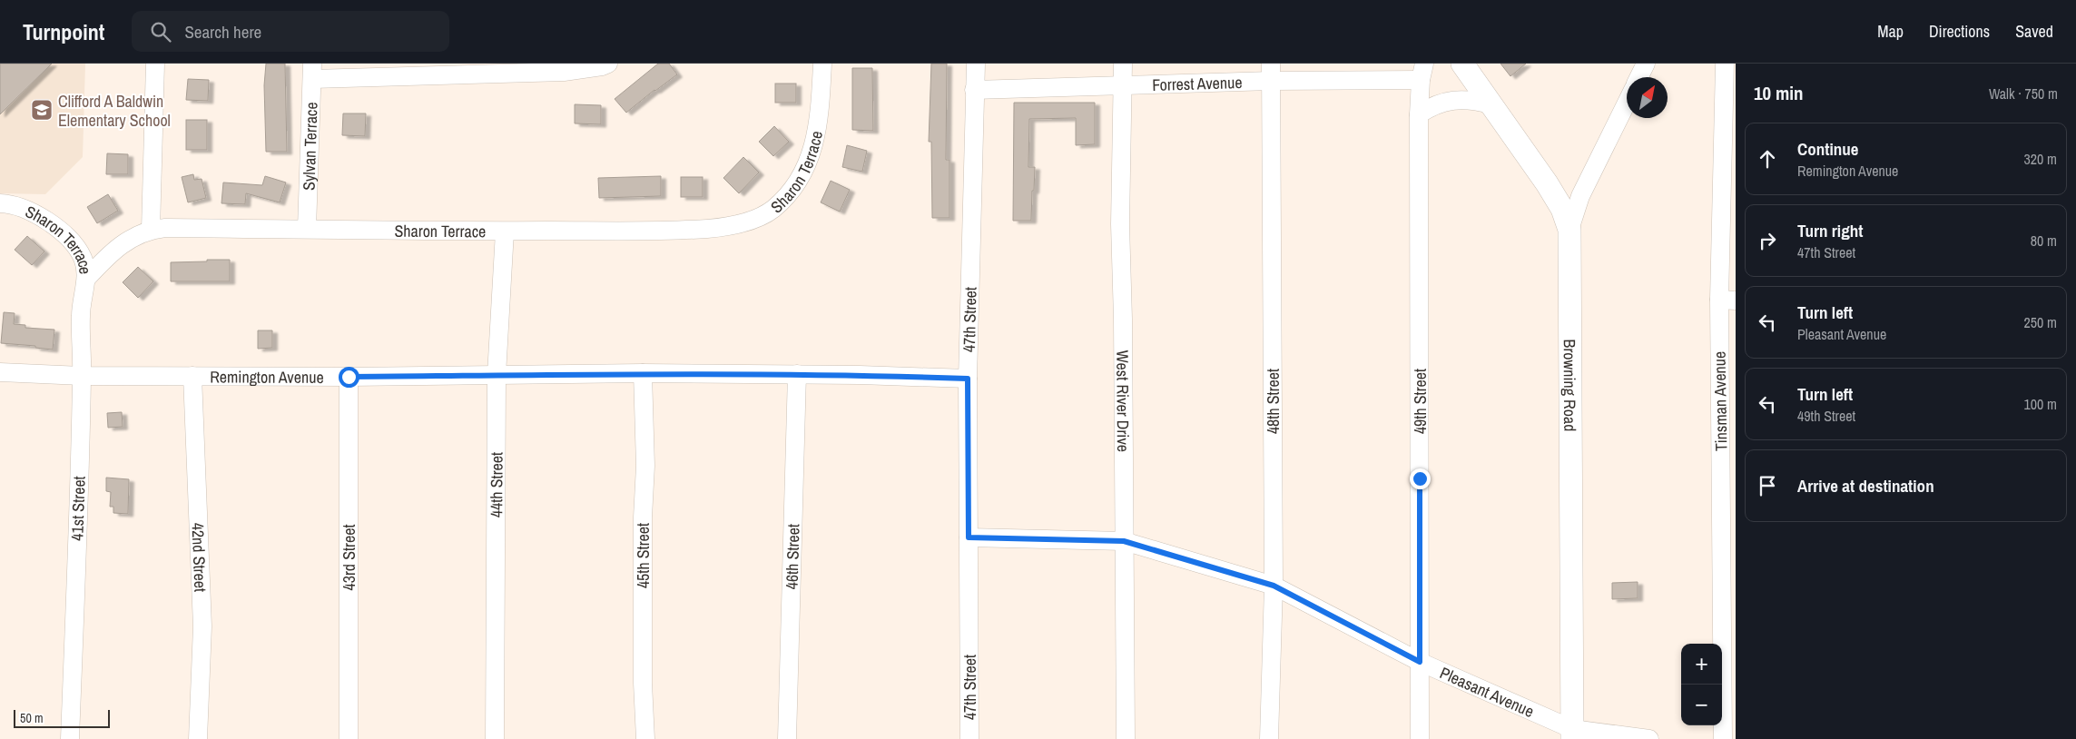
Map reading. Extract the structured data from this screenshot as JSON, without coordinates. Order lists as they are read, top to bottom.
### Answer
{
  "streets": {
    "main road": ["Browning Road"],
    "street": [
      "Forrest Avenue",
      "Sylvan Terrace",
      "Sharon Terrace",
      "47th Street",
      "Remington Avenue",
      "West River Drive",
      "48th Street",
      "49th Street",
      "Tinsman Avenue",
      "44th Street",
      "41st Street",
      "45th Street",
      "46th Street",
      "42nd Street",
      "43rd Street",
      "Pleasant Avenue"
    ]
  },
  "crossings": [
    ["Forrest Avenue", "47th Street"],
    ["Forrest Avenue", "West River Drive"],
    ["Forrest Avenue", "48th Street"],
    ["Forrest Avenue", "49th Street"],
    ["Sylvan Terrace", "Sharon Terrace"],
    ["Sharon Terrace", "44th Street"],
    ["Sharon Terrace", "41st Street"],
    ["47th Street", "Remington Avenue"],
    ["47th Street", "Pleasant Avenue"],
    ["Remington Avenue", "44th Street"],
    ["Remington Avenue", "41st Street"],
    ["Remington Avenue", "45th Street"],
    ["Remington Avenue", "46th Street"],
    ["Remington Avenue", "42nd Street"],
    ["Remington Avenue", "43rd Street"],
    ["Browning Road", "Pleasant Avenue"],
    ["West River Drive", "Pleasant Avenue"],
    ["48th Street", "Pleasant Avenue"],
    ["49th Street", "Pleasant Avenue"]
  ],
  "places": {
    "school or university": ["Clifford A Baldwin Elementary School"]
  },
  "scale_bar": "50 m",
  "north": "top right",
  "page": {
    "header": "Turnpoint",
    "search": "Search here",
    "nav": ["Map", "Directions", "Saved"],
    "heading": ["10 min", "Walk · 750 m"],
    "list": [
      ["Continue", "Remington Avenue", "320 m"],
      ["Turn right", "47th Street", "80 m"],
      ["Turn left", "Pleasant Avenue", "250 m"],
      ["Turn left", "49th Street", "100 m"],
      "Arrive at destination"
    ],
    "map_buttons": ["+", "−"],
    "scale": "50 m"
  }
}
